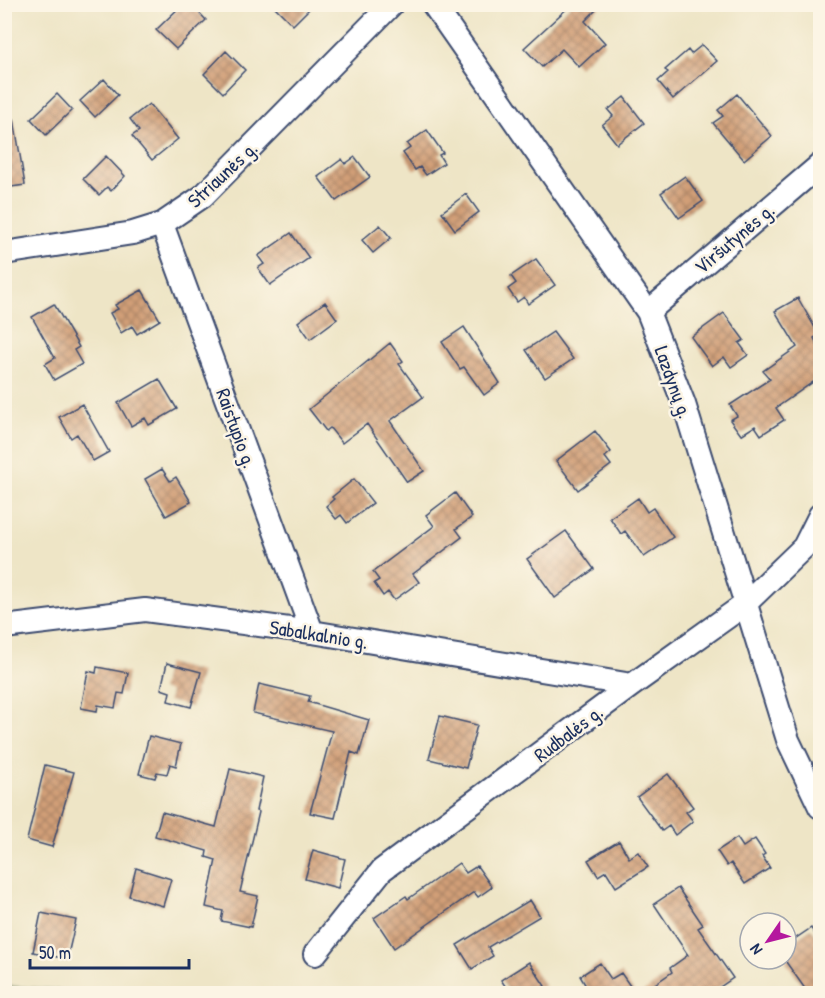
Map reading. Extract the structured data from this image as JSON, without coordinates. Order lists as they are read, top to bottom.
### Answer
{
  "streets": {
    "street": [
      "Striaunės g.",
      "Viršutynės g.",
      "Lazdynų g.",
      "Raistupio g.",
      "Sabalkalnio g.",
      "Rudbalės g."
    ]
  },
  "crossings": [
    ["Striaunės g.", "Raistupio g."],
    ["Viršutynės g.", "Lazdynų g."],
    ["Lazdynų g.", "Rudbalės g."],
    ["Raistupio g.", "Sabalkalnio g."],
    ["Sabalkalnio g.", "Rudbalės g."]
  ],
  "scale_bar": "50 m",
  "north": "bottom left"
}
